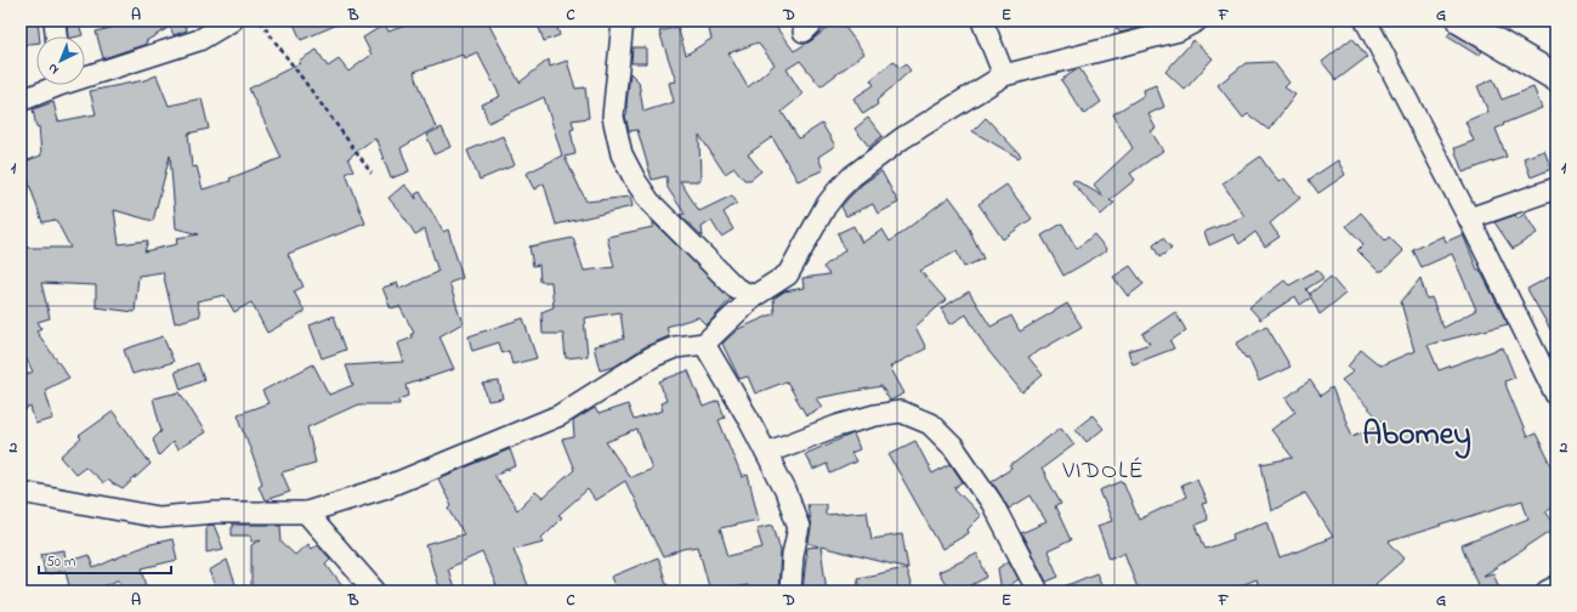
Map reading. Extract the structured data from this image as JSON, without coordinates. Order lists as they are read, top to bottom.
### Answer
{
  "districts": ["Abomey", "VIDOLÉ"],
  "scale_bar": "50 m",
  "north": "bottom left",
  "grid": {
    "columns": [
      "A",
      "B",
      "C",
      "D",
      "E",
      "F",
      "G"
    ],
    "rows": ["1", "2"]
  }
}
